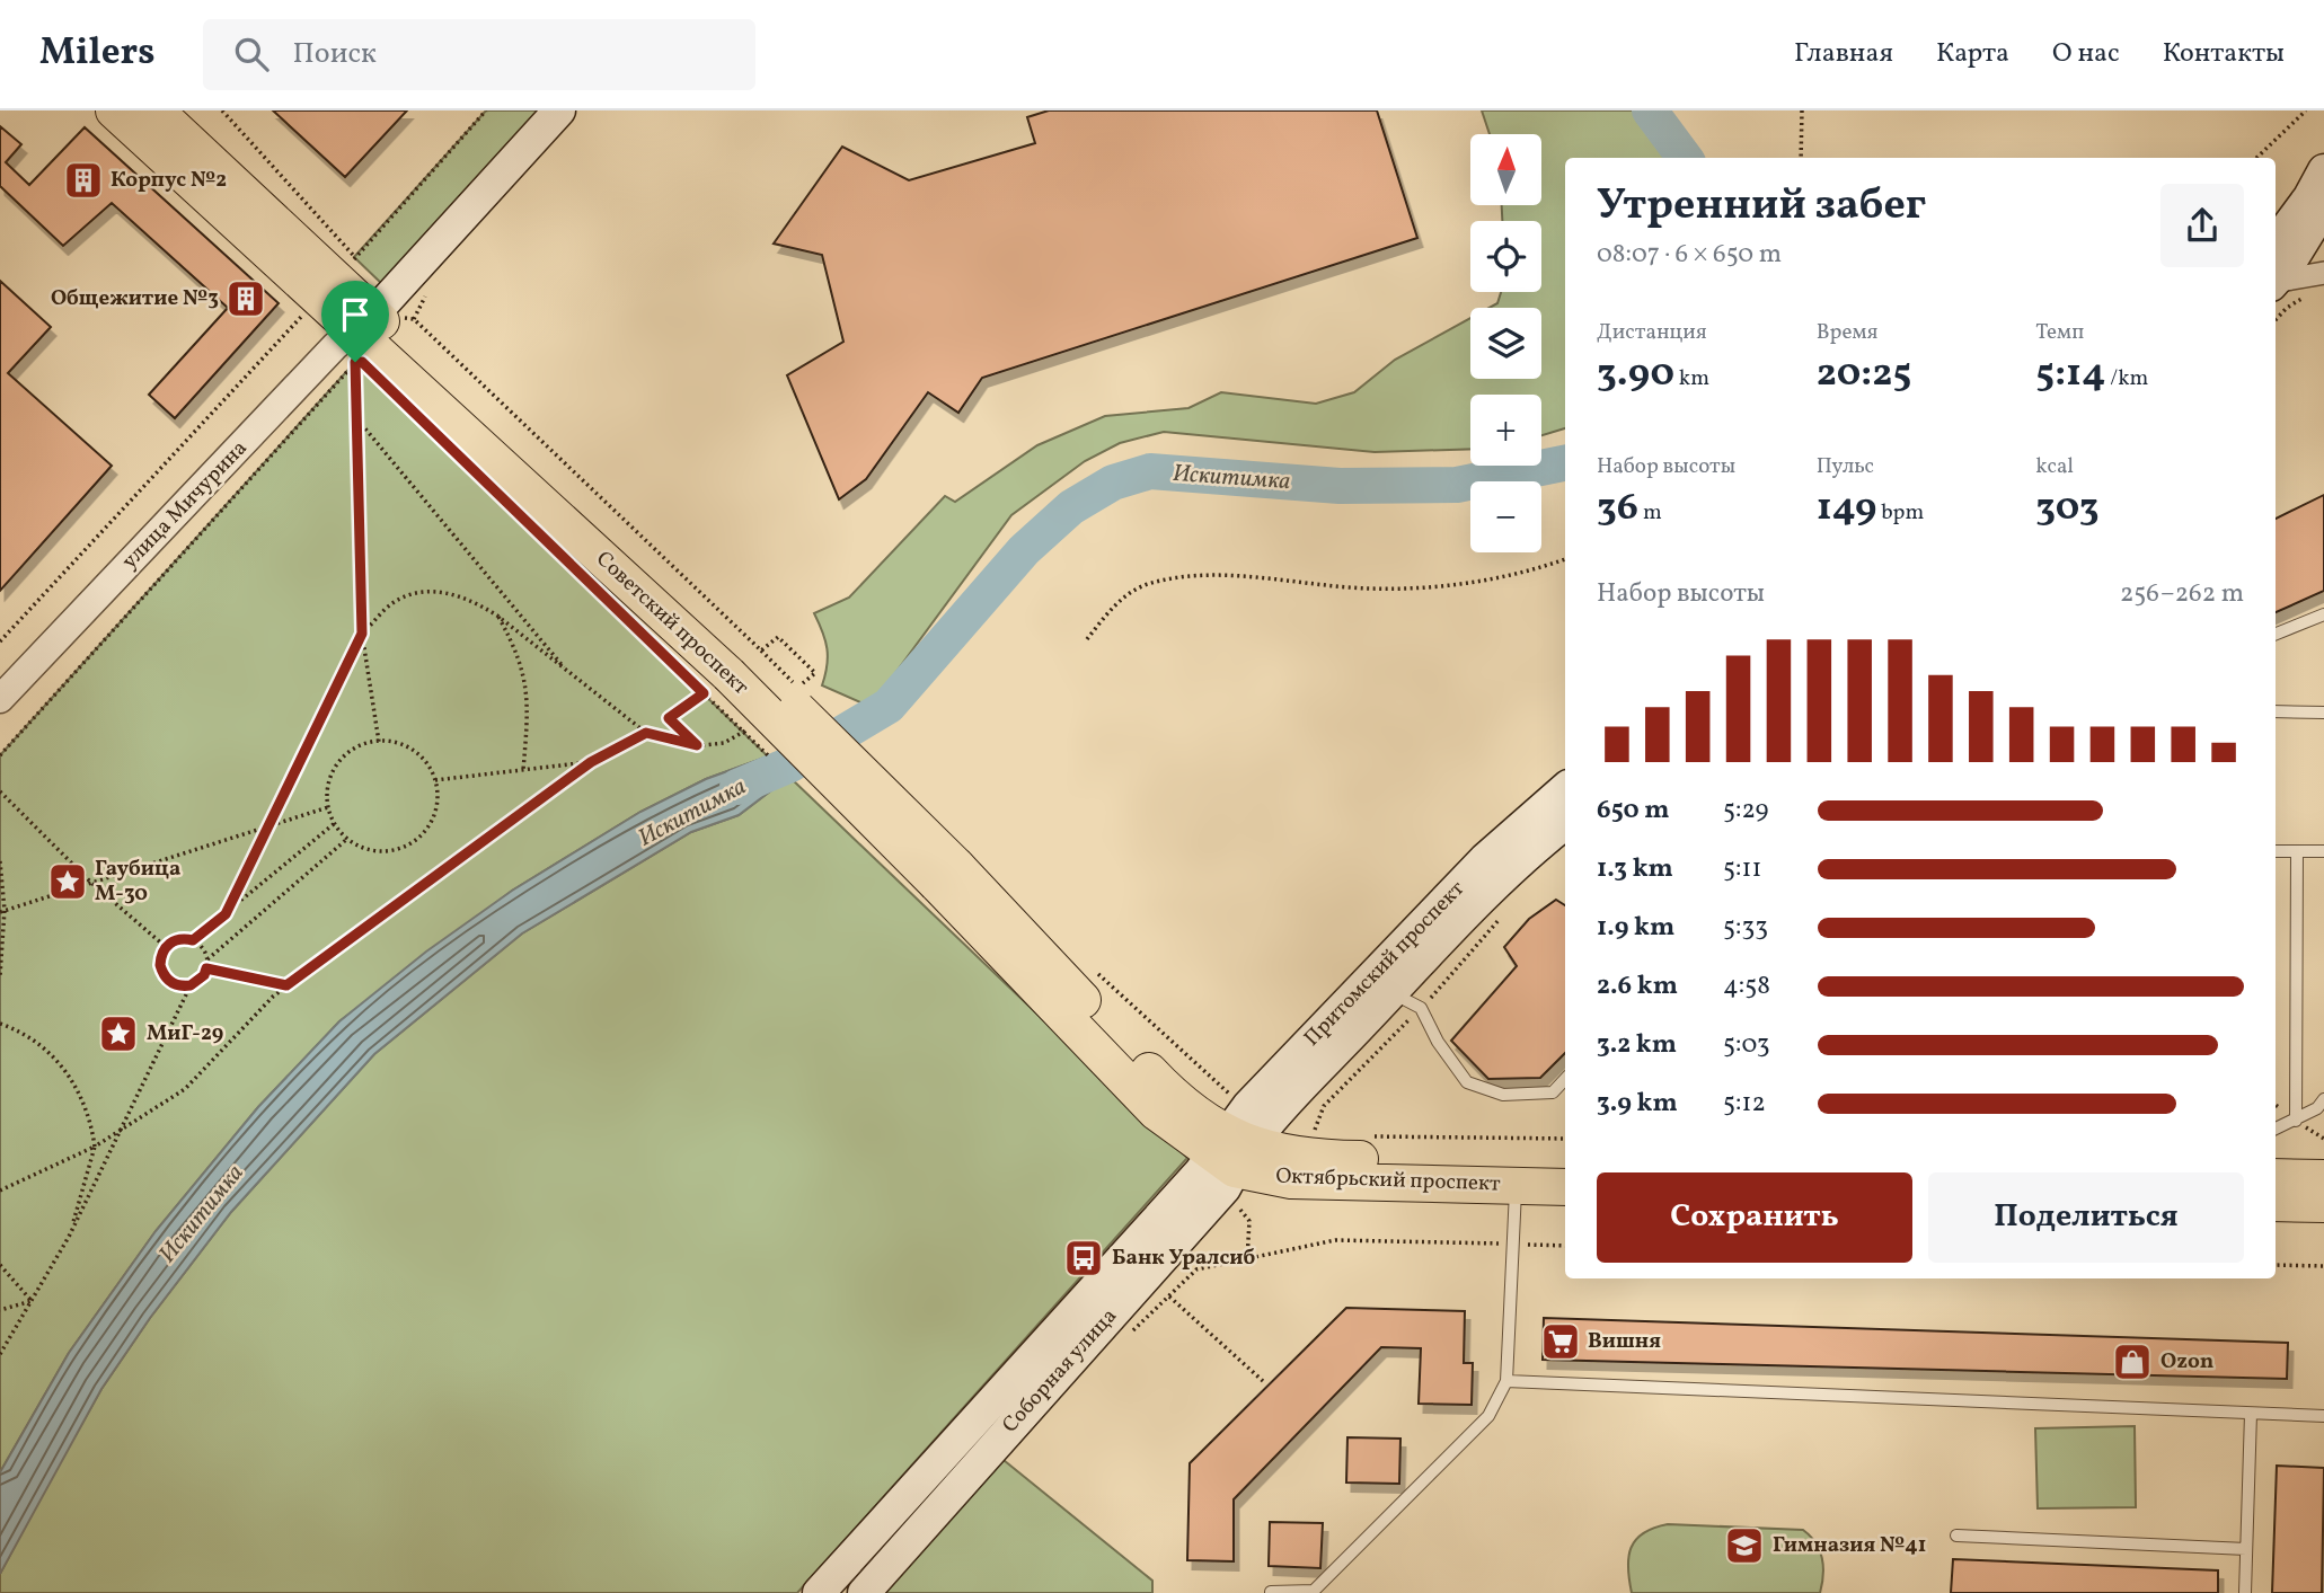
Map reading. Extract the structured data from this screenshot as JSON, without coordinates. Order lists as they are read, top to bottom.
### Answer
{
  "streets": {
    "main road": [
      "Советский проспект",
      "Притомский проспект",
      "Октябрьский проспект",
      "Соборная улица"
    ],
    "street": ["улица Мичурина"]
  },
  "crossings": [
    ["улица Мичурина", "Советский проспект"],
    ["Советский проспект", "Притомский проспект"],
    ["Советский проспект", "Октябрьский проспект"],
    ["Советский проспект", "Соборная улица"],
    ["Притомский проспект", "Октябрьский проспект"],
    ["Притомский проспект", "Соборная улица"],
    ["Октябрьский проспект", "Соборная улица"]
  ],
  "water": ["Искитимка"],
  "places": {
    "building": ["Корпус №2", "Общежитие №3"],
    "place": ["Гаубица М-30", "МиГ-29"],
    "bus stop": ["Банк Уралсиб"],
    "supermarket": ["Вишня"],
    "shop": ["Ozon"],
    "school or university": ["Гимназия №41"]
  },
  "north": "top",
  "page": {
    "header": "Milers",
    "search": "Поиск",
    "nav": [
      "Главная",
      "Карта",
      "О нас",
      "Контакты"
    ],
    "map_buttons": ["+", "−"],
    "heading": ["Утренний забег", "08:07 · 6 × 650 m"],
    "stats": [
      ["Дистанция", "3.90 km"],
      ["Время", "20:25"],
      ["Темп", "5:14 /km"],
      ["Набор высоты", "36 m"],
      ["Пульс", "149 bpm"],
      ["kcal", "303"]
    ],
    "chart": ["Набор высоты", "256–262 m"],
    "list": [
      {
        "name": "650 m",
        "note": "5:29"
      },
      {
        "name": "1.3 km",
        "note": "5:11"
      },
      {
        "name": "1.9 km",
        "note": "5:33"
      },
      {
        "name": "2.6 km",
        "note": "4:58"
      },
      {
        "name": "3.2 km",
        "note": "5:03"
      },
      {
        "name": "3.9 km",
        "note": "5:12"
      }
    ],
    "buttons": ["Сохранить", "Поделиться"]
  }
}
